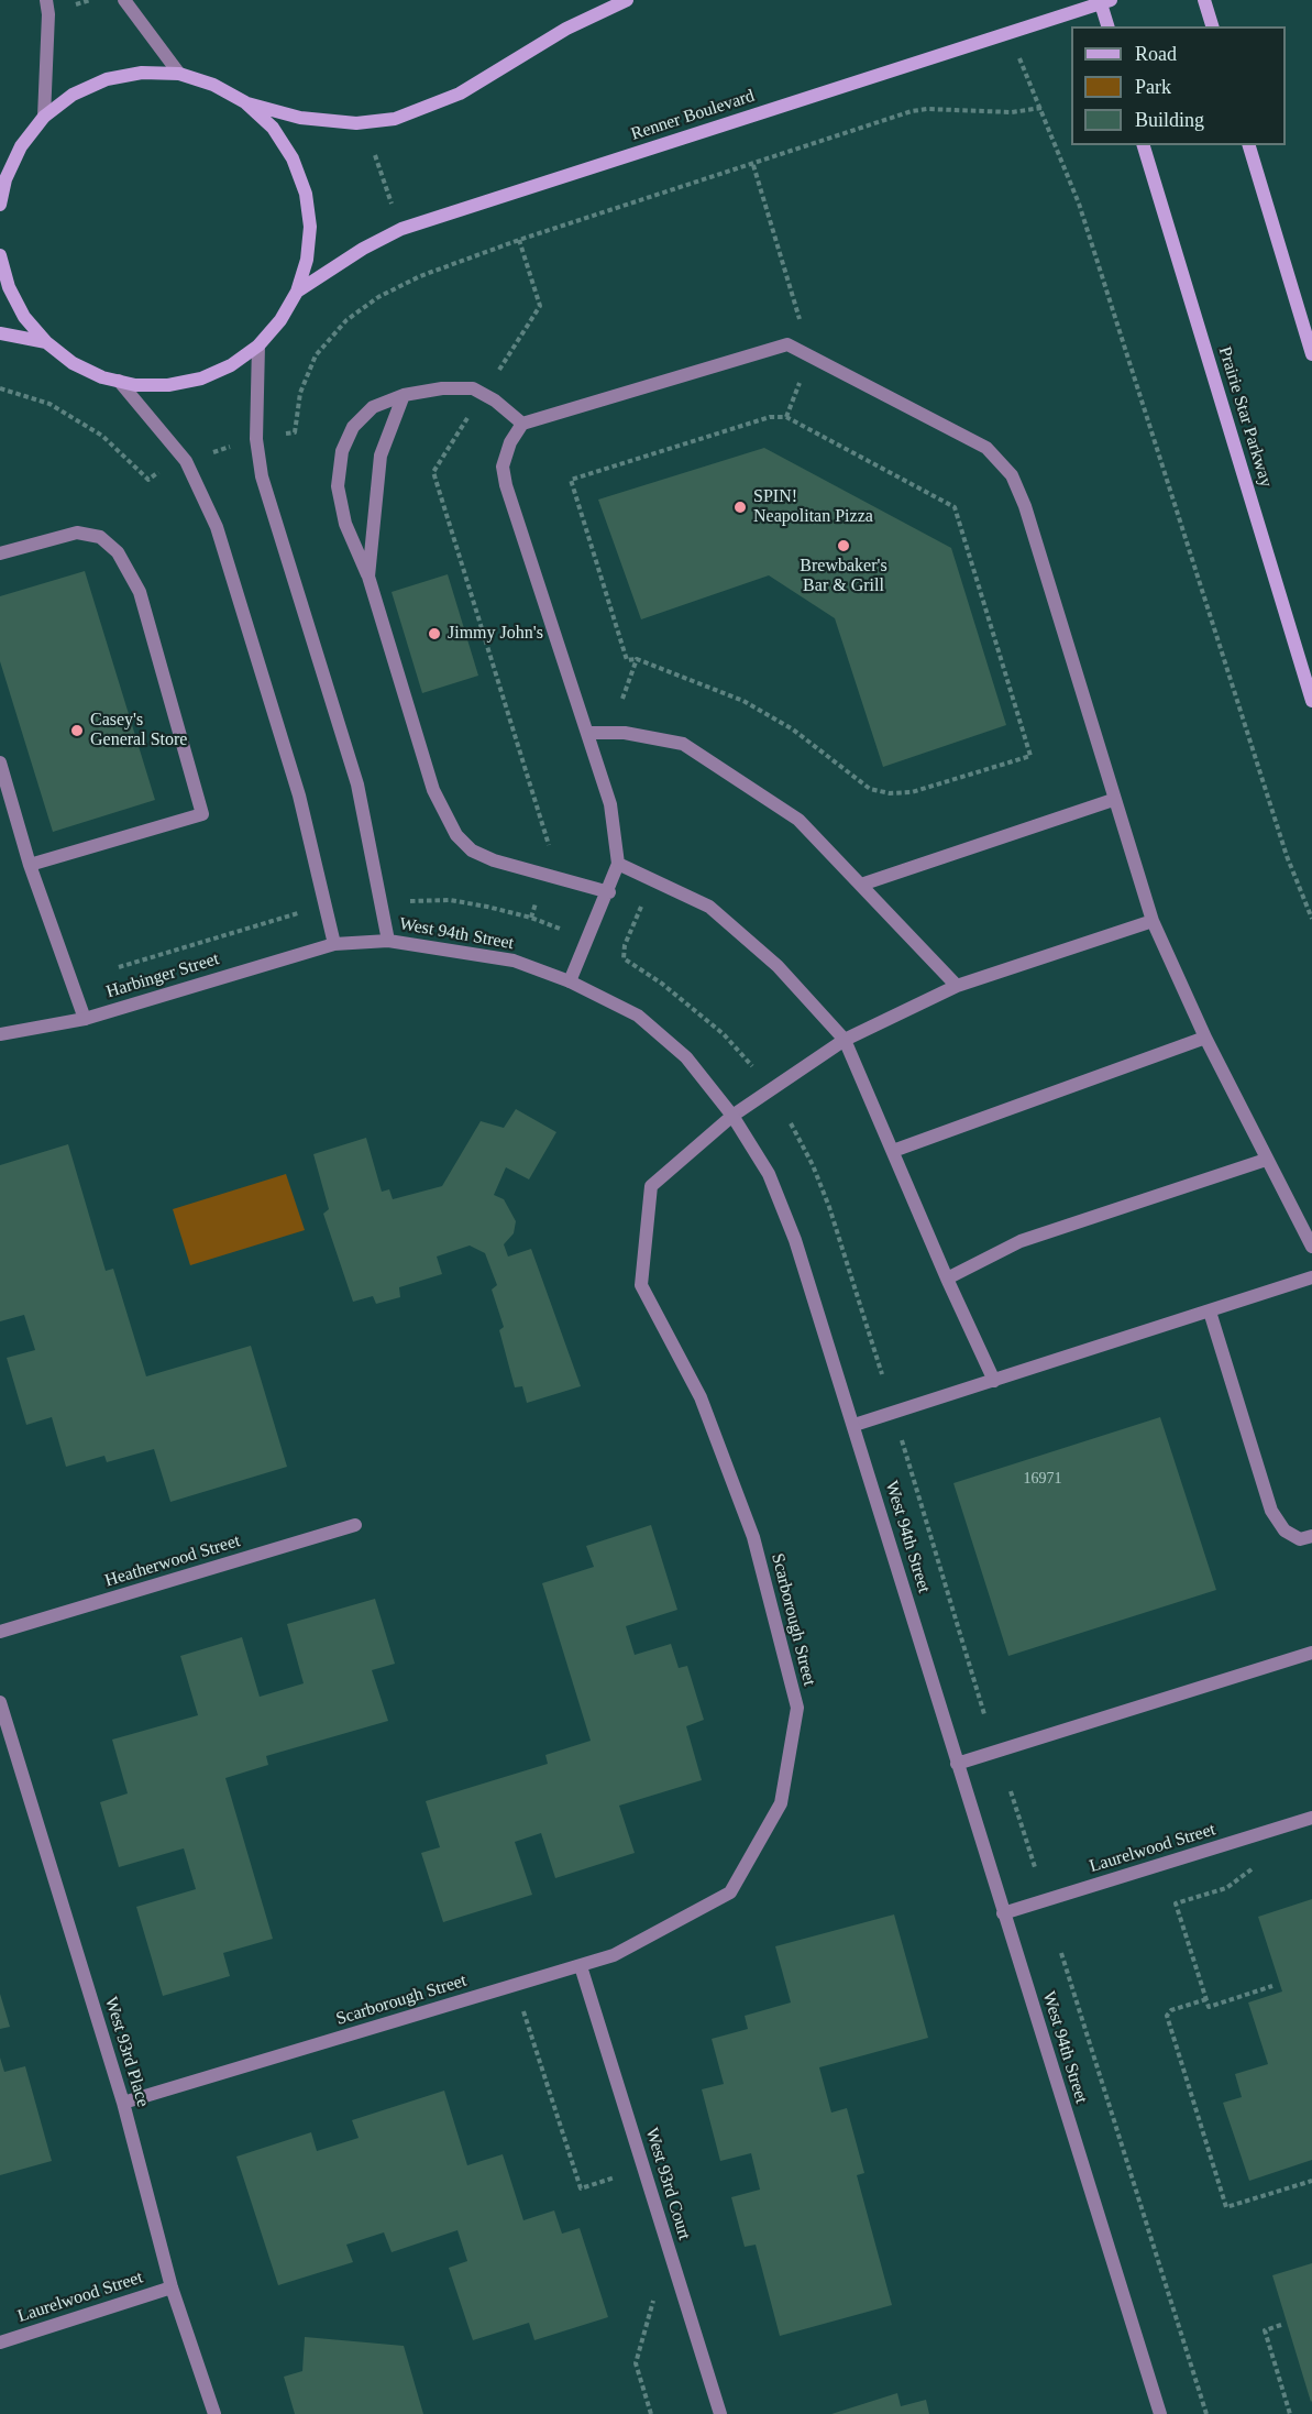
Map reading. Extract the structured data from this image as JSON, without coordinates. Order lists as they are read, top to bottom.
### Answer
{
  "streets": {
    "main road": ["Renner Boulevard", "Prairie Star Parkway"],
    "street": [
      "West 94th Street",
      "Harbinger Street",
      "Heatherwood Street",
      "Scarborough Street",
      "Laurelwood Street",
      "West 93rd Place",
      "West 93rd Court"
    ]
  },
  "crossings": [
    ["West 94th Street", "Harbinger Street"],
    ["West 94th Street", "Scarborough Street"],
    ["West 94th Street", "Laurelwood Street"],
    ["Scarborough Street", "West 93rd Place"],
    ["Scarborough Street", "West 93rd Court"],
    ["Laurelwood Street", "West 93rd Place"]
  ],
  "places": [
    "SPIN! Neapolitan Pizza",
    "Brewbaker's Bar & Grill",
    "Jimmy John's",
    "Casey's General Store"
  ],
  "house_numbers": ["16971"],
  "legend": ["Road", "Park", "Building"]
}
